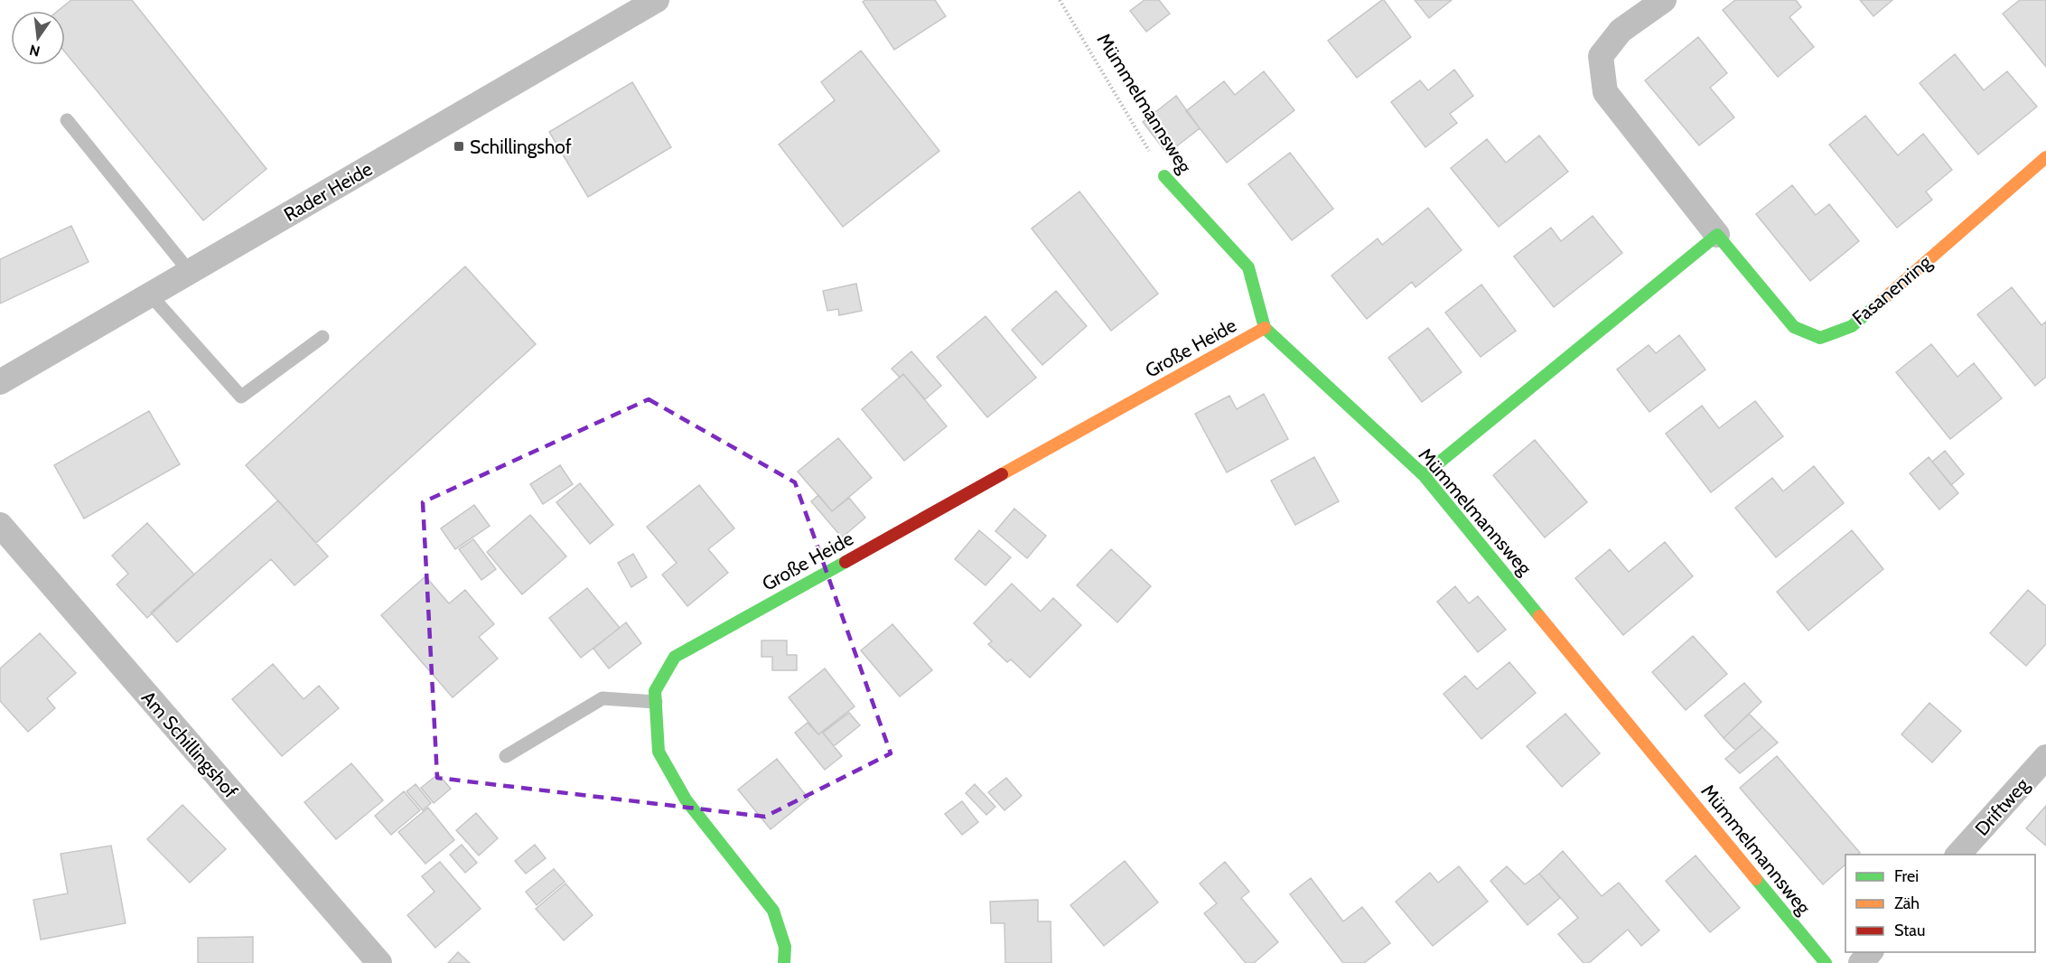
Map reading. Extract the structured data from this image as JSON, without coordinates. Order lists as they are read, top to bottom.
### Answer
{
  "streets": {
    "street": [
      "Mümmelmannsweg",
      "Rader Heide",
      "Fasanenring",
      "Große Heide",
      "Am Schillingshof",
      "Driftweg"
    ]
  },
  "crossings": [
    ["Mümmelmannsweg", "Große Heide"]
  ],
  "places": {
    "transit": ["Schillingshof"]
  },
  "legend": ["Frei", "Zäh", "Stau"],
  "north": "bottom"
}
